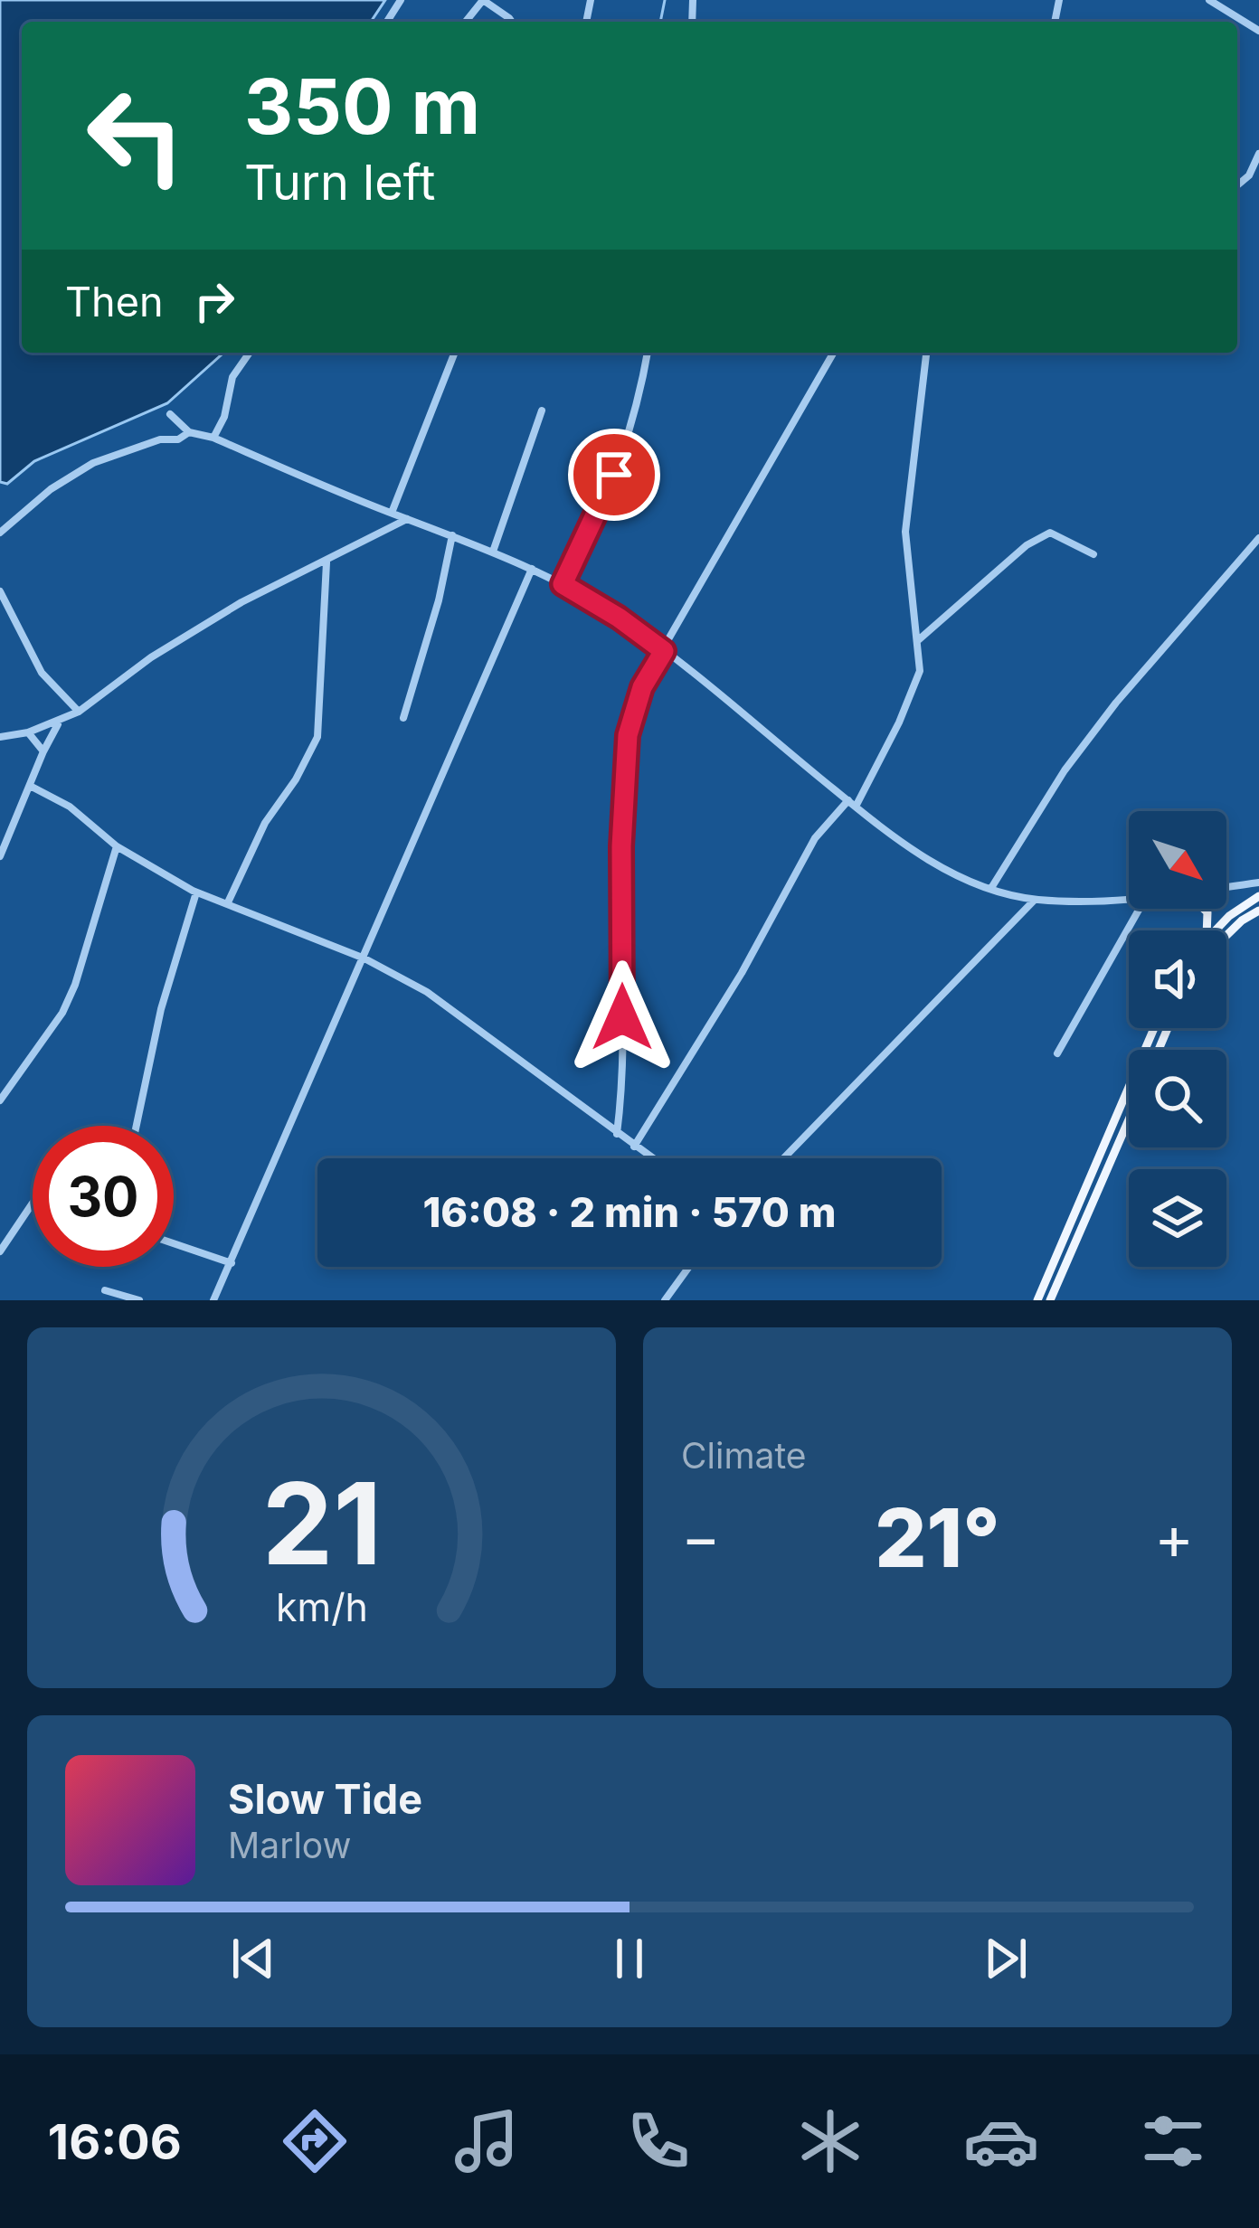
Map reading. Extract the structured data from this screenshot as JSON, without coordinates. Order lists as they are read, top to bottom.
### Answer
{
  "north": "bottom right",
  "page": {
    "turn": ["350 m", "Turn left"],
    "then": "Then",
    "limit": "30",
    "trip": "16:08 · 2 min · 570 m",
    "tile": "Climate",
    "heat": ["−", "21°", "+"],
    "song": ["Slow Tide", "Marlow"],
    "tabs": "16:06",
    "gauge": ["21", "km/h"]
  }
}
